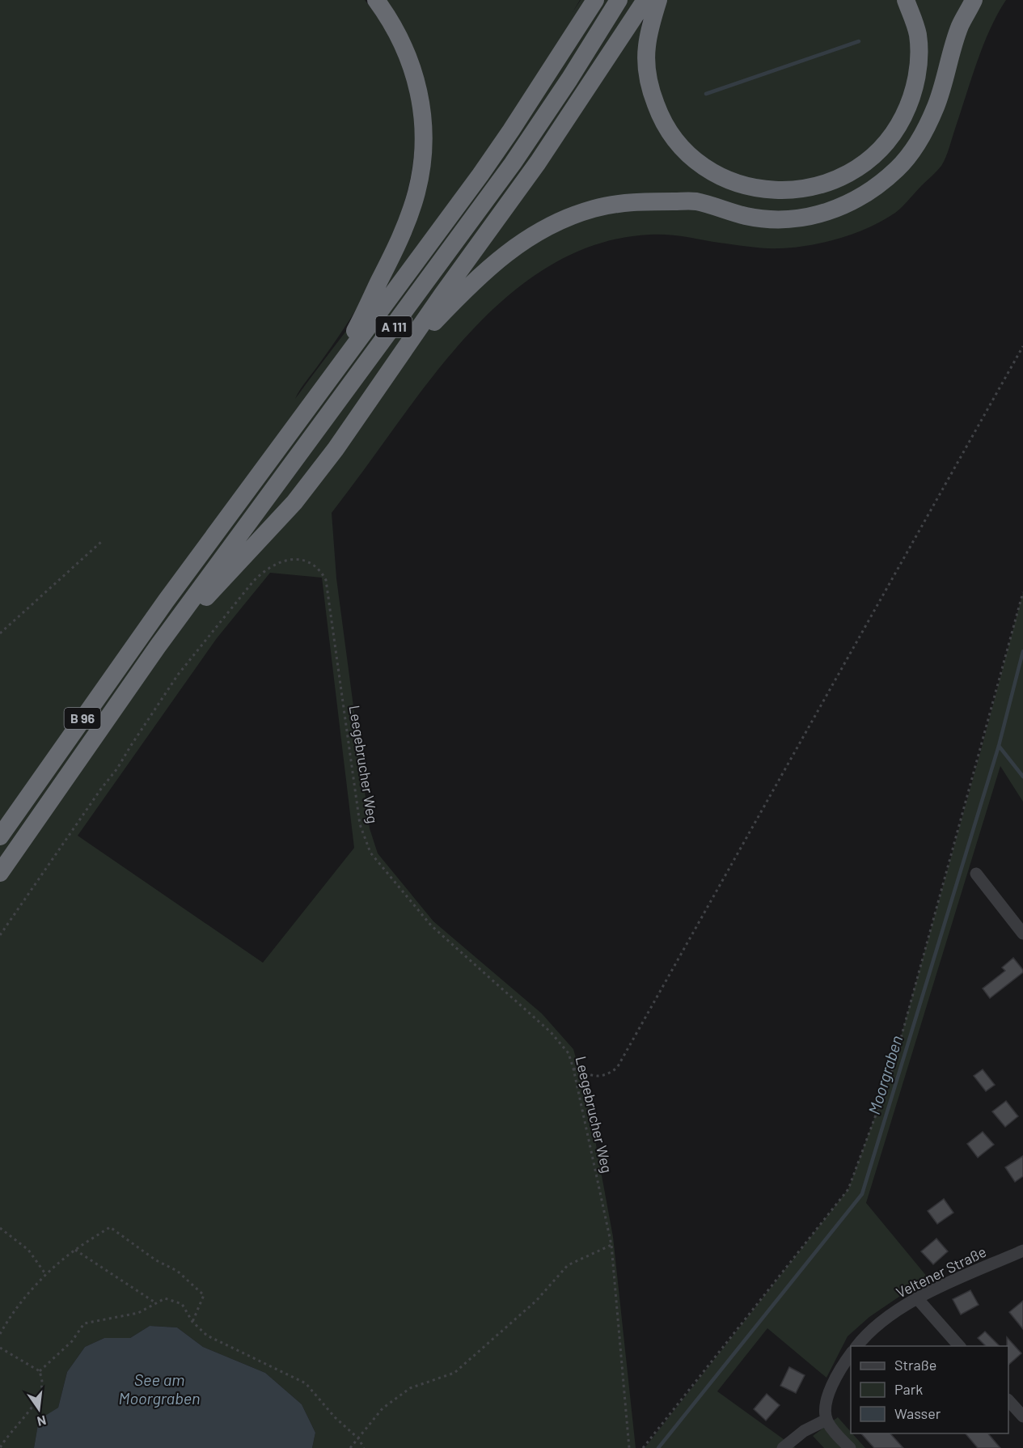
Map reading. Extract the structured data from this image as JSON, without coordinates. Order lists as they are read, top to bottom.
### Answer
{
  "streets": {
    "highway": ["A 111", "B 96"],
    "street": ["Veltener Straße"],
    "path": ["Leegebrucher Weg"]
  },
  "crossings": [
    ["A 111", "B 96"]
  ],
  "water": ["Moorgraben", "See am Moorgraben"],
  "legend": ["Straße", "Park", "Wasser"],
  "north": "bottom"
}
